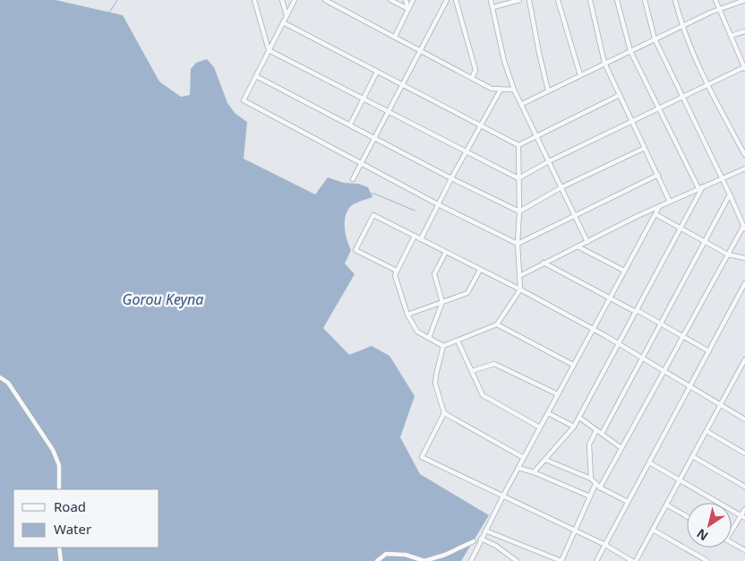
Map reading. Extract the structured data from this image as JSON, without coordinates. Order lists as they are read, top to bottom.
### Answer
{
  "water": ["Gorou Keyna"],
  "legend": ["Road", "Water"],
  "north": "bottom left"
}
